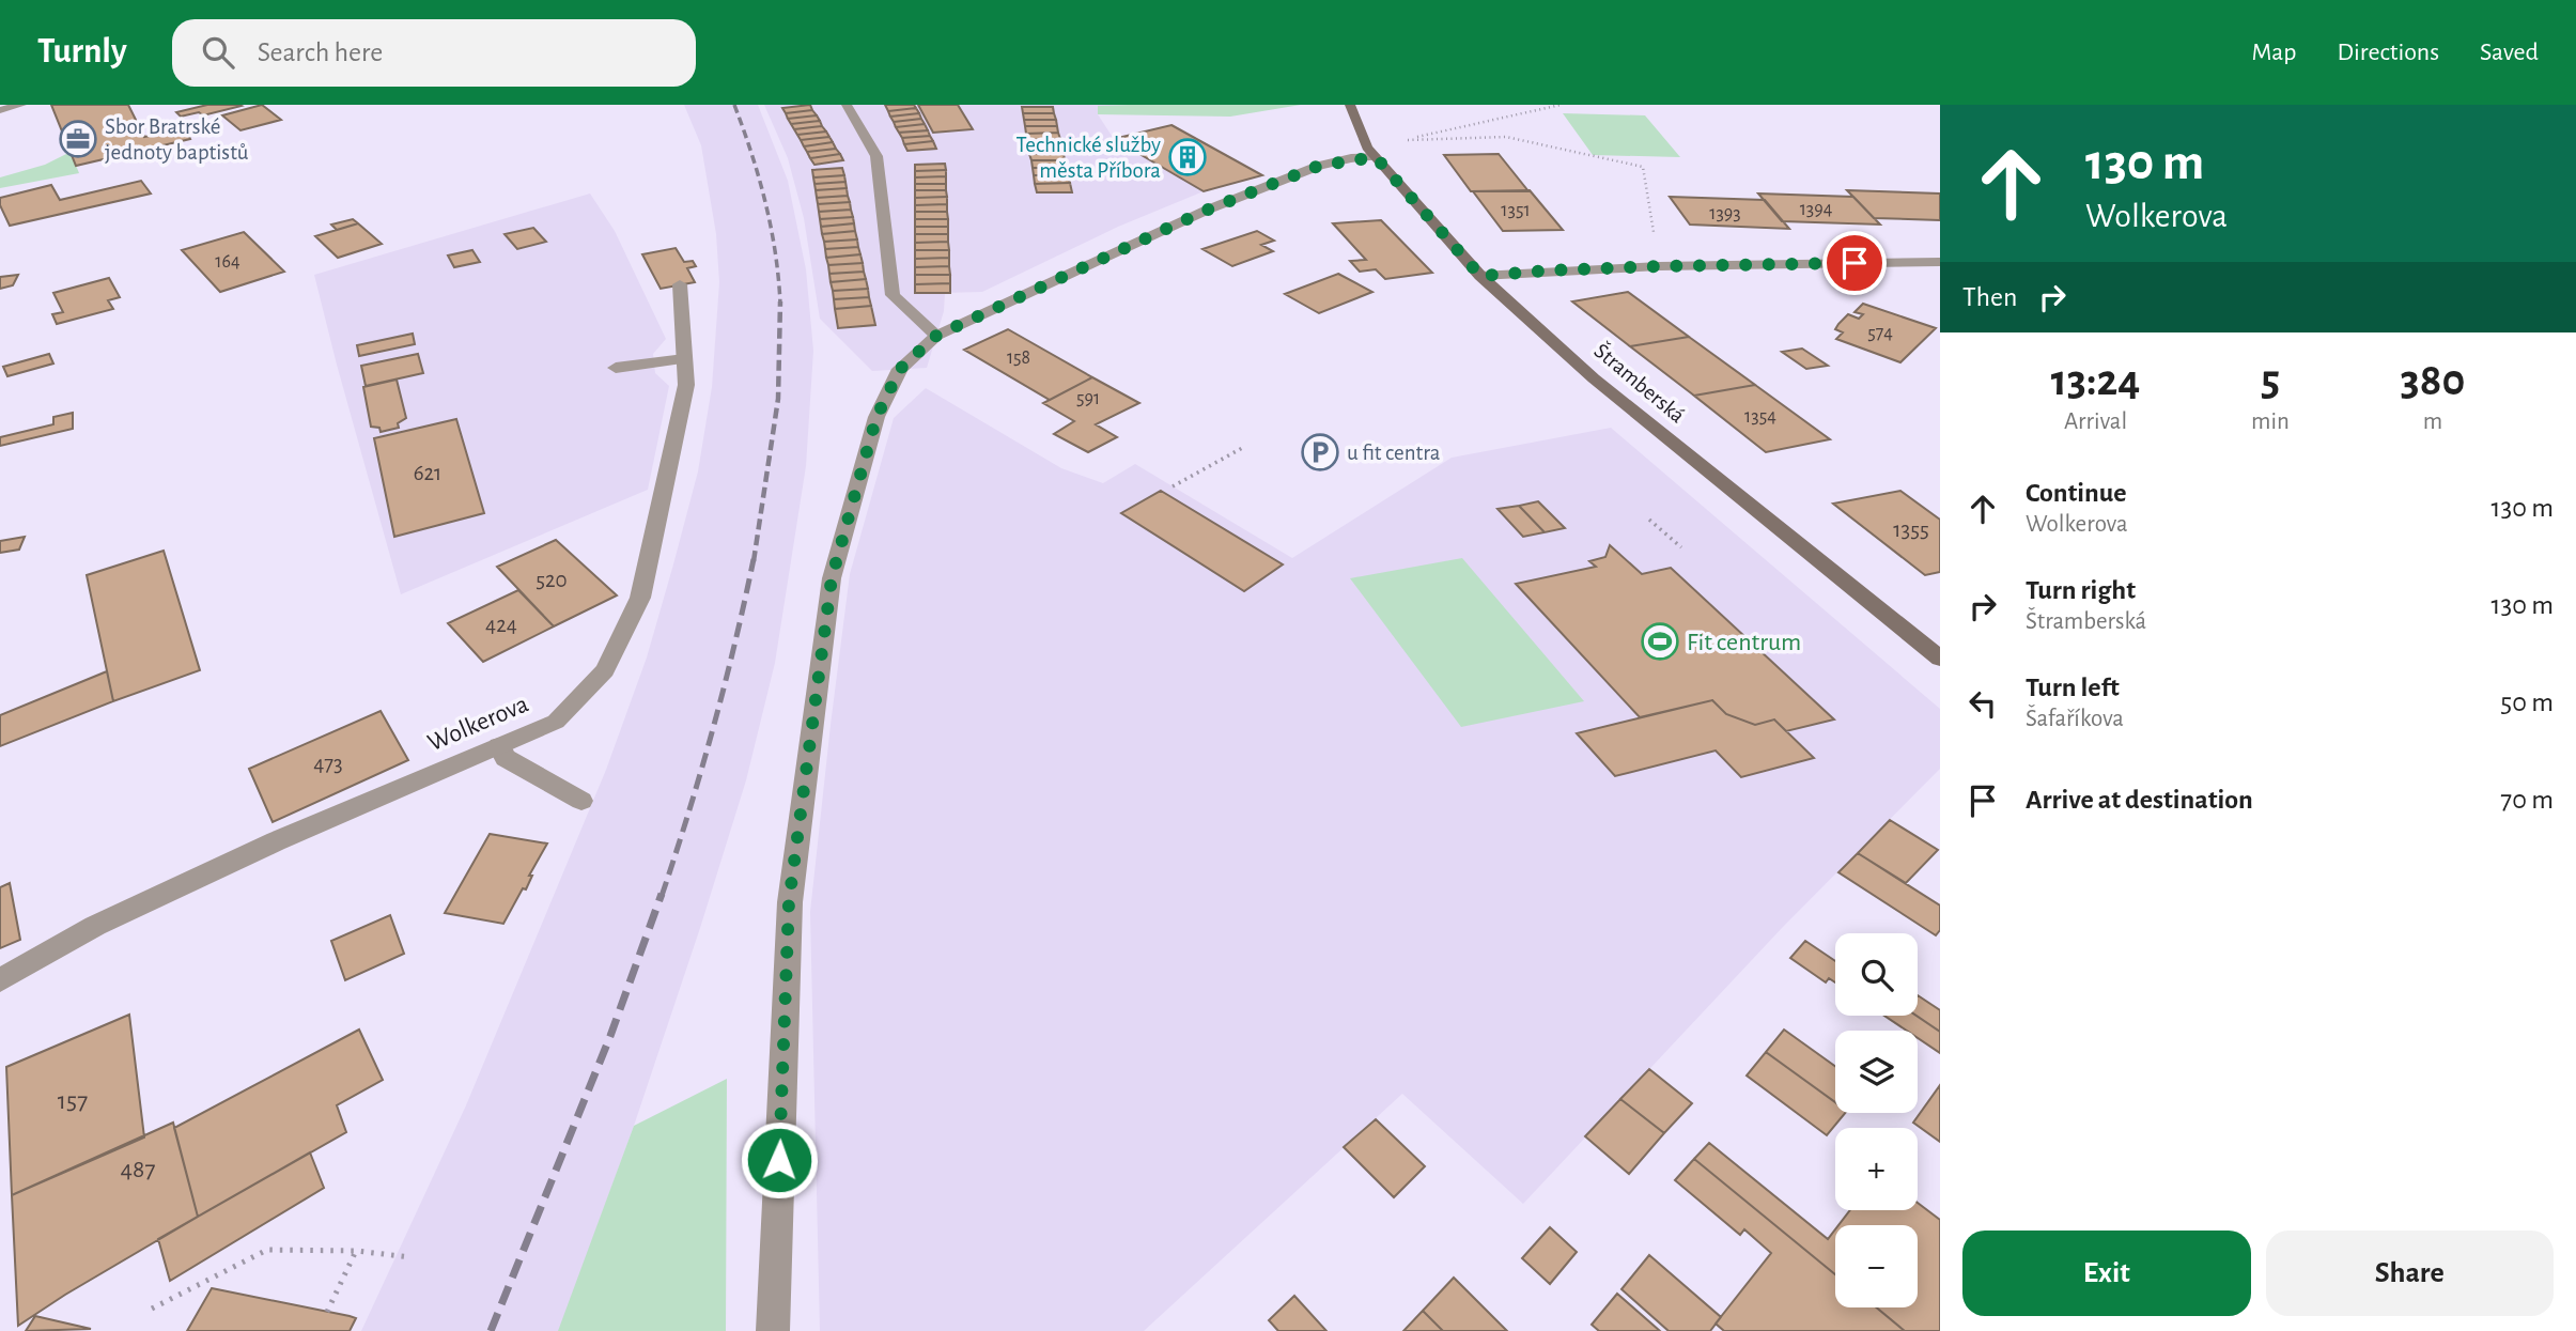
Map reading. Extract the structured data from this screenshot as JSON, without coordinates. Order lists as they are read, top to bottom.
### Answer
{
  "streets": {
    "street": ["Štramberská", "Wolkerova"]
  },
  "places": {
    "office": ["Sbor Bratrské jednoty baptistů"],
    "building": ["Technické služby města Příbora"],
    "parking": ["u fit centra"],
    "sports": ["Fit centrum"]
  },
  "house_numbers": [
    "1394",
    "1351",
    "1393",
    "164",
    "574",
    "158",
    "591",
    "1354",
    "621",
    "1355",
    "520",
    "424",
    "473",
    "157",
    "487"
  ],
  "page": {
    "header": "Turnly",
    "search": "Search here",
    "nav": ["Map", "Directions", "Saved"],
    "turn": ["130 m", "Wolkerova"],
    "then": "Then",
    "eta": [
      "13:24",
      "Arrival",
      "5",
      "min",
      "380",
      "m"
    ],
    "list": [
      {
        "name": "Continue",
        "note": "Wolkerova",
        "value": "130 m"
      },
      {
        "name": "Turn right",
        "note": "Štramberská",
        "value": "130 m"
      },
      {
        "name": "Turn left",
        "note": "Šafaříkova",
        "value": "50 m"
      },
      {
        "name": "Arrive at destination",
        "value": "70 m"
      }
    ],
    "map_buttons": ["+", "−"],
    "buttons": ["Exit", "Share"]
  }
}
